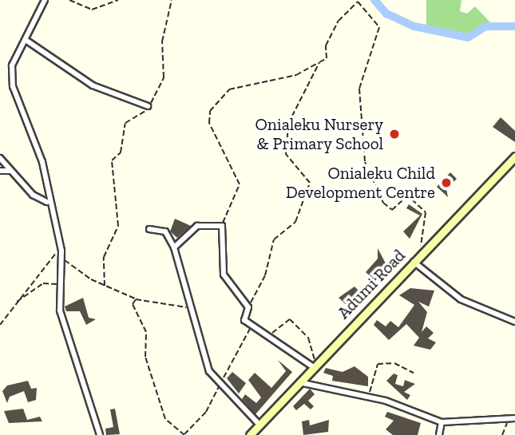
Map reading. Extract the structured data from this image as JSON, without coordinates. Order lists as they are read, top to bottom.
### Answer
{
  "streets": {
    "main road": ["Adumi Road"]
  },
  "places": ["Onialeku Nursery & Primary School", "Onialeku Child Development Centre"]
}
